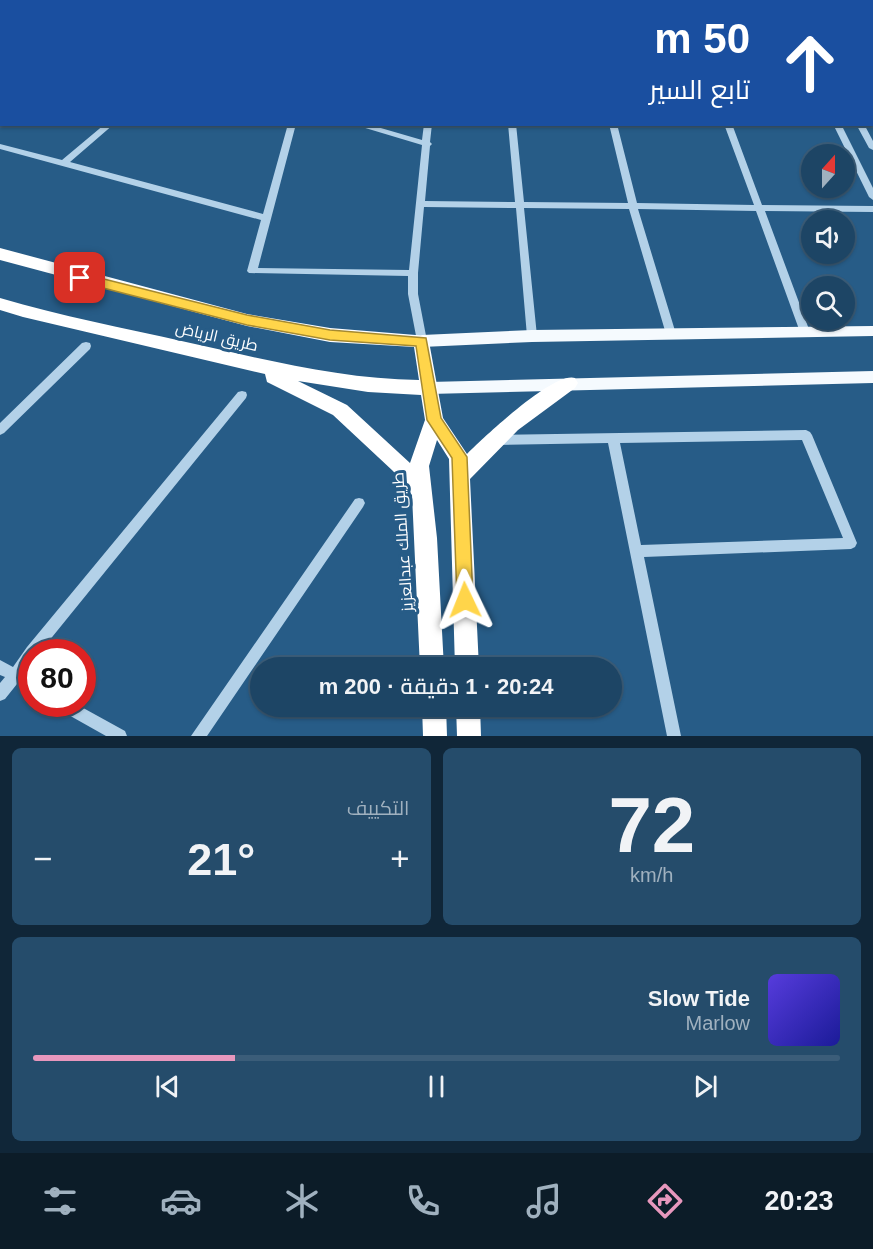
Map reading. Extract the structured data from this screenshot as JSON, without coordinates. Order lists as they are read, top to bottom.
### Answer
{
  "streets": {
    "highway": ["طريق الرياض", "طريق الملك عبدالعزيز"]
  },
  "north": "top",
  "page": {
    "turn": ["50 m", "تابع السير"],
    "limit": "80",
    "trip": "20:24 · 1 دقيقة · 200 m",
    "tile": [
      ["72", "km/h"],
      "التكييف"
    ],
    "heat": ["−", "21°", "+"],
    "song": ["Slow Tide", "Marlow"],
    "tabs": "20:23"
  }
}
